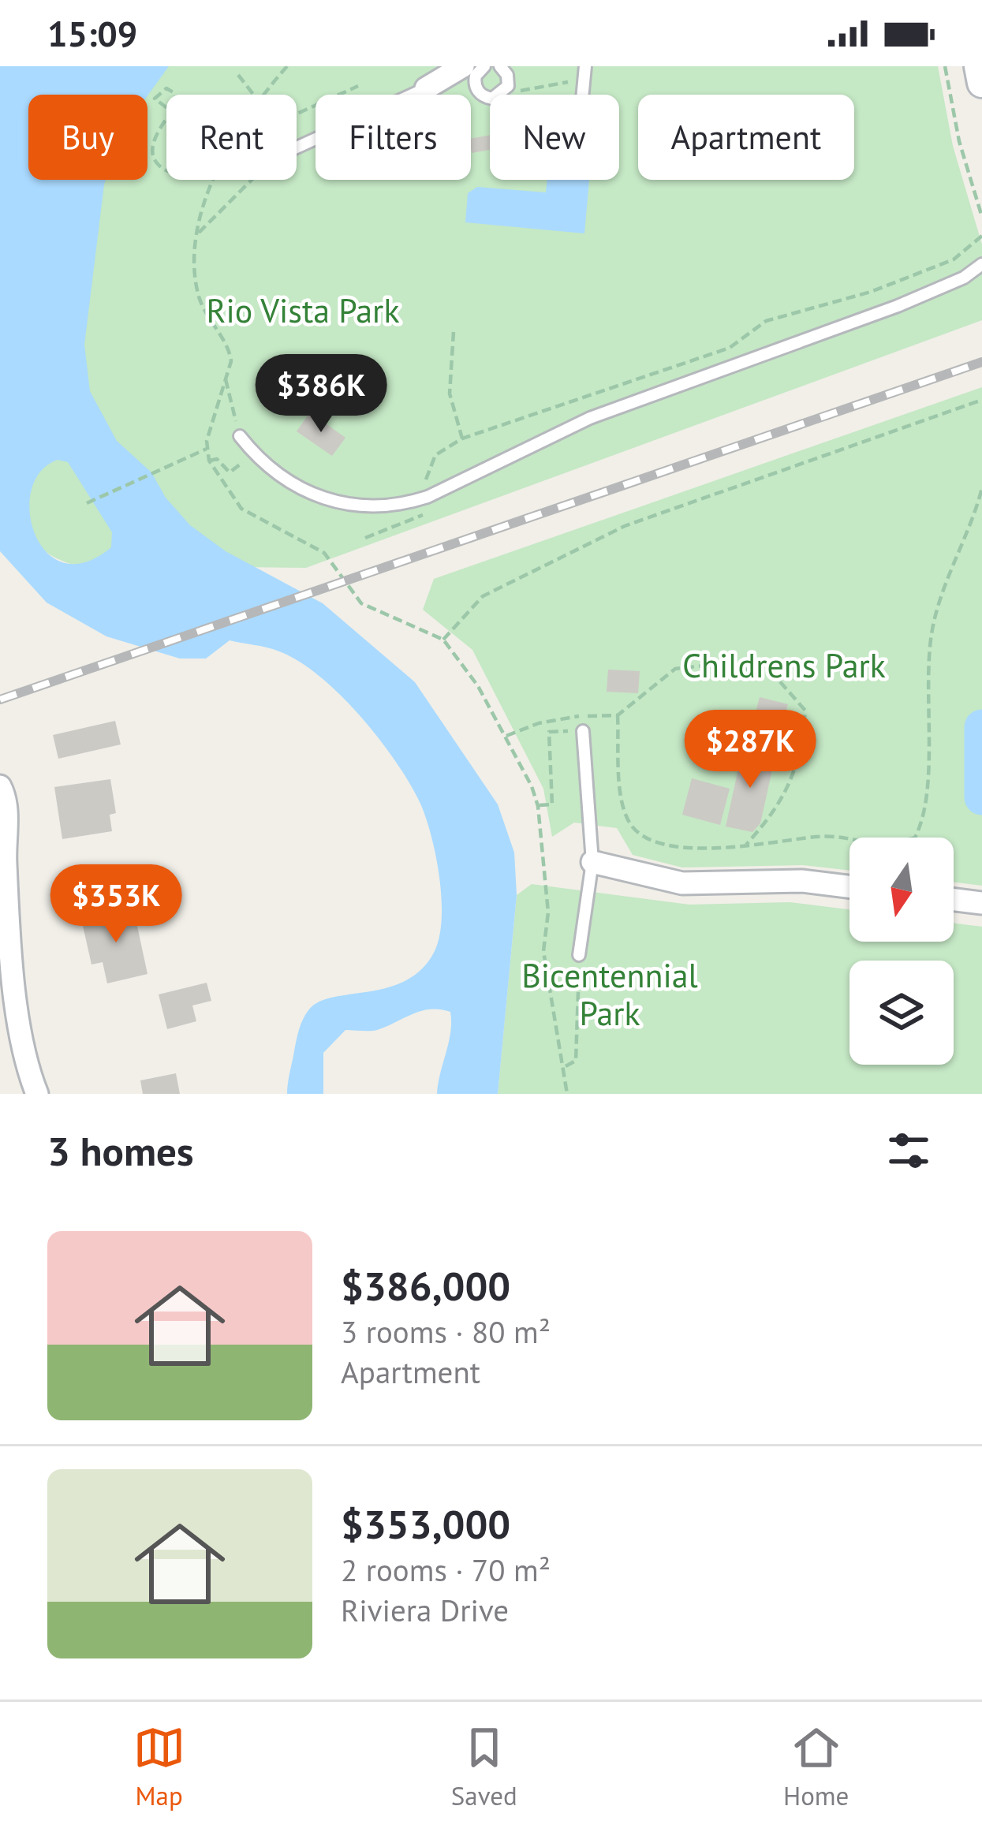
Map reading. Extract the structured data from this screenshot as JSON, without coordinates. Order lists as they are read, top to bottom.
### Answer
{
  "parks": ["Rio Vista Park", "Childrens Park", "Bicentennial Park"],
  "north": "bottom",
  "page": {
    "status": "15:09",
    "chip": [
      "Buy",
      "Rent",
      "Filters",
      "New",
      "Apartment"
    ],
    "price": ["$386K", "$287K", "$353K"],
    "heading": "3 homes",
    "list": [
      {
        "name": "$386,000",
        "note": "3 rooms · 80 m² · Apartment"
      },
      {
        "name": "$353,000",
        "note": "2 rooms · 70 m² · Riviera Drive"
      }
    ],
    "tabs": ["Map", "Saved", "Home"]
  }
}
